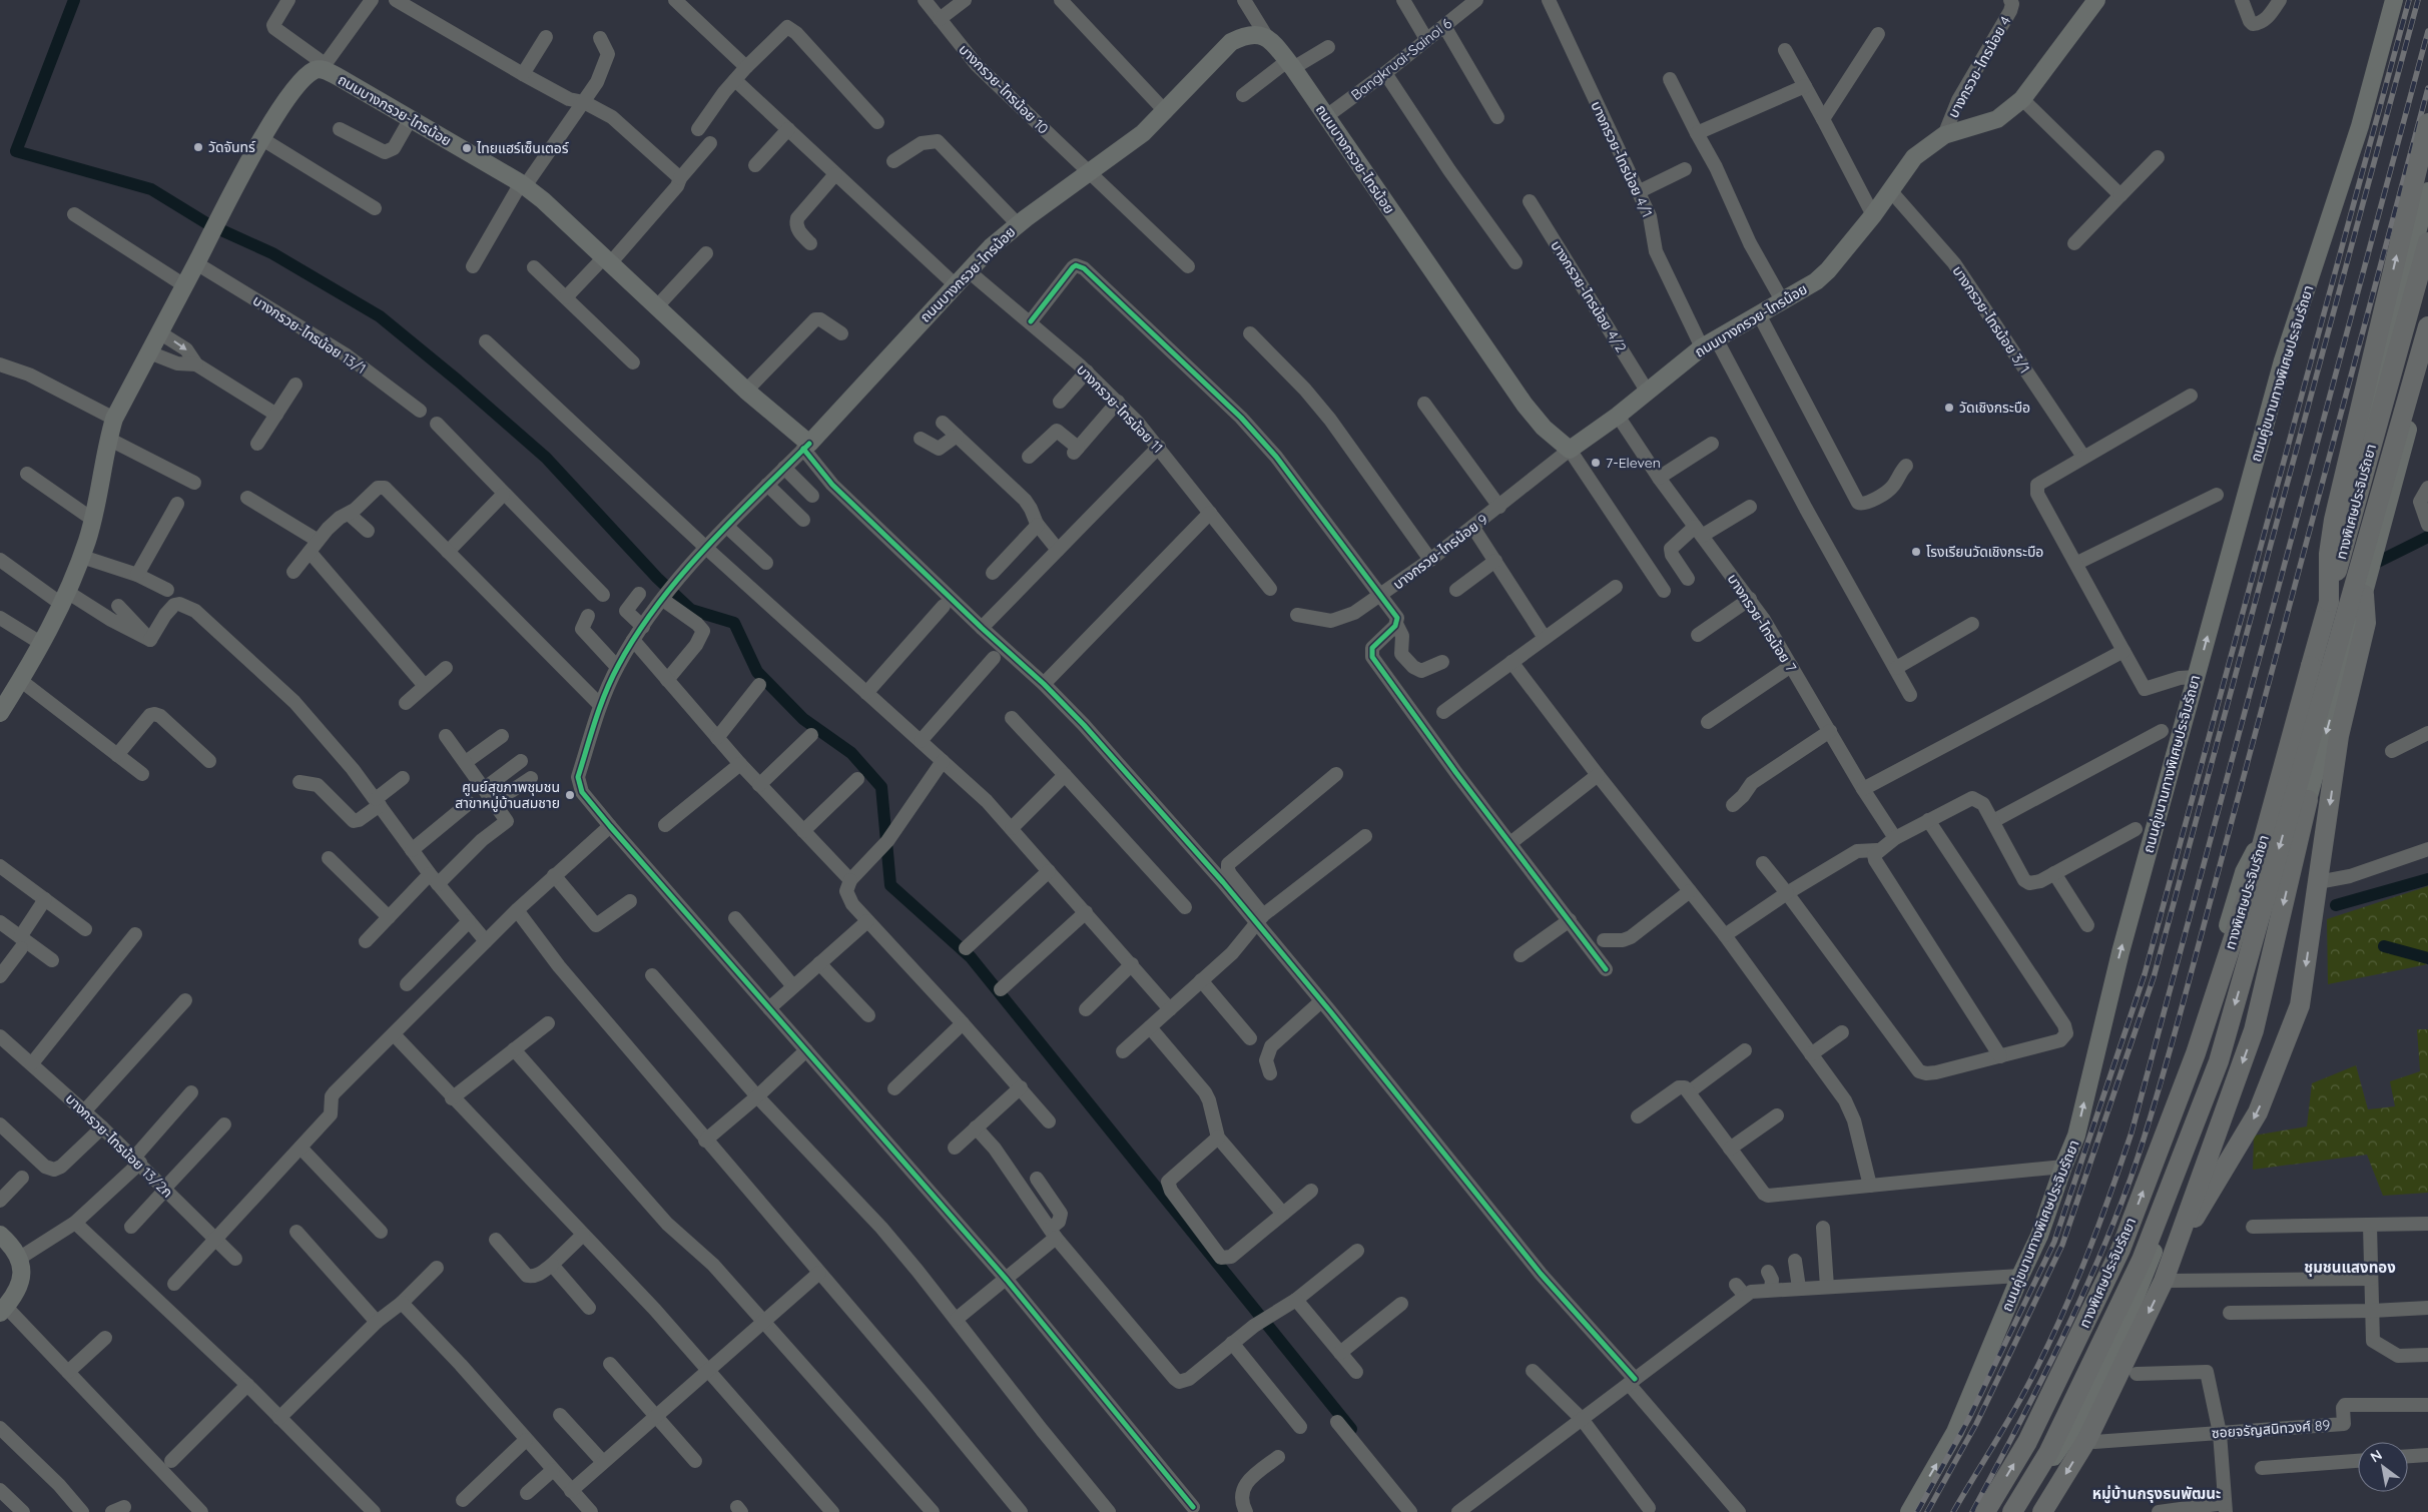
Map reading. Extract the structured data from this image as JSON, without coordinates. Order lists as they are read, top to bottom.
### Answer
{
  "streets": {
    "highway": ["ทางพิเศษประจิมรัถยา"],
    "main road": ["ถนนบางกรวย-ไทรน้อย", "ถนนคู่ขนานทางพิเศษประจิมรัถยา"],
    "street": [
      "Bangkruai-Sainoi 6",
      "บางกรวย-ไทรน้อย 4",
      "บางกรวย-ไทรน้อย 10",
      "บางกรวย-ไทรน้อย 4/1",
      "บางกรวย-ไทรน้อย 4/2",
      "บางกรวย-ไทรน้อย 3/1",
      "บางกรวย-ไทรน้อย 13/1",
      "บางกรวย-ไทรน้อย 11",
      "บางกรวย-ไทรน้อย 9",
      "บางกรวย-ไทรน้อย 7",
      "บางกรวย-ไทรน้อย 13/2ก",
      "ซอยจรัญสนิทวงศ์ 89"
    ]
  },
  "crossings": [
    ["Bangkruai-Sainoi 6", "ถนนบางกรวย-ไทรน้อย"],
    ["บางกรวย-ไทรน้อย 4", "ถนนบางกรวย-ไทรน้อย"],
    ["บางกรวย-ไทรน้อย 10", "ถนนบางกรวย-ไทรน้อย"],
    ["ถนนบางกรวย-ไทรน้อย", "บางกรวย-ไทรน้อย 4/1"],
    ["ถนนบางกรวย-ไทรน้อย", "บางกรวย-ไทรน้อย 4/2"],
    ["ถนนบางกรวย-ไทรน้อย", "บางกรวย-ไทรน้อย 3/1"],
    ["ถนนบางกรวย-ไทรน้อย", "บางกรวย-ไทรน้อย 13/1"],
    ["ถนนบางกรวย-ไทรน้อย", "บางกรวย-ไทรน้อย 11"],
    ["ถนนบางกรวย-ไทรน้อย", "บางกรวย-ไทรน้อย 9"],
    ["ถนนบางกรวย-ไทรน้อย", "บางกรวย-ไทรน้อย 7"]
  ],
  "districts": ["ชุมชนแสงทอง", "หมู่บ้านกรุงธนพัฒนะ"],
  "places": [
    "วัดจันทร์",
    "ไทยแฮร์เซ็นเตอร์",
    "วัดเชิงกระบือ",
    "7-Eleven",
    "โรงเรียนวัดเชิงกระบือ",
    "ศูนย์สุขภาพชุมชน สาขาหมู่บ้านสมชาย"
  ],
  "north": "top left"
}
